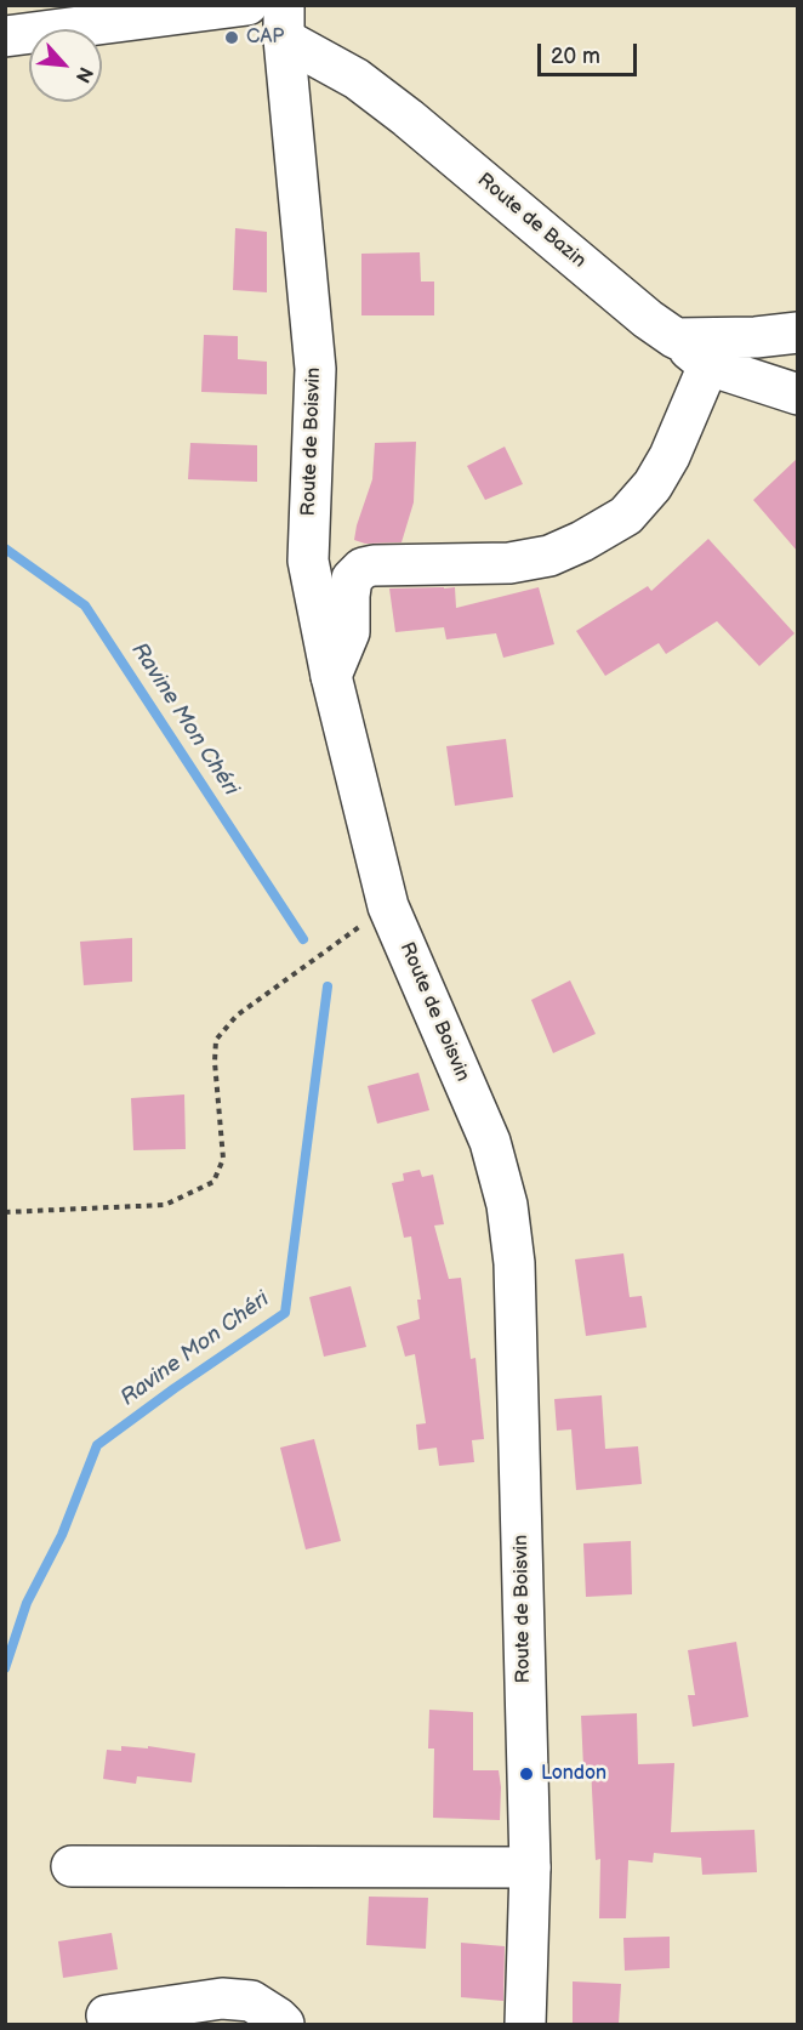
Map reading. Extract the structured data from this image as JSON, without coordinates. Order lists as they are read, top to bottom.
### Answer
{
  "streets": {
    "main road": ["Route de Bazin", "Route de Boisvin"]
  },
  "crossings": [
    ["Route de Bazin", "Route de Boisvin"]
  ],
  "water": ["Ravine Mon Chéri"],
  "places": ["CAP", "London"],
  "scale_bar": "20 m",
  "north": "bottom right"
}
